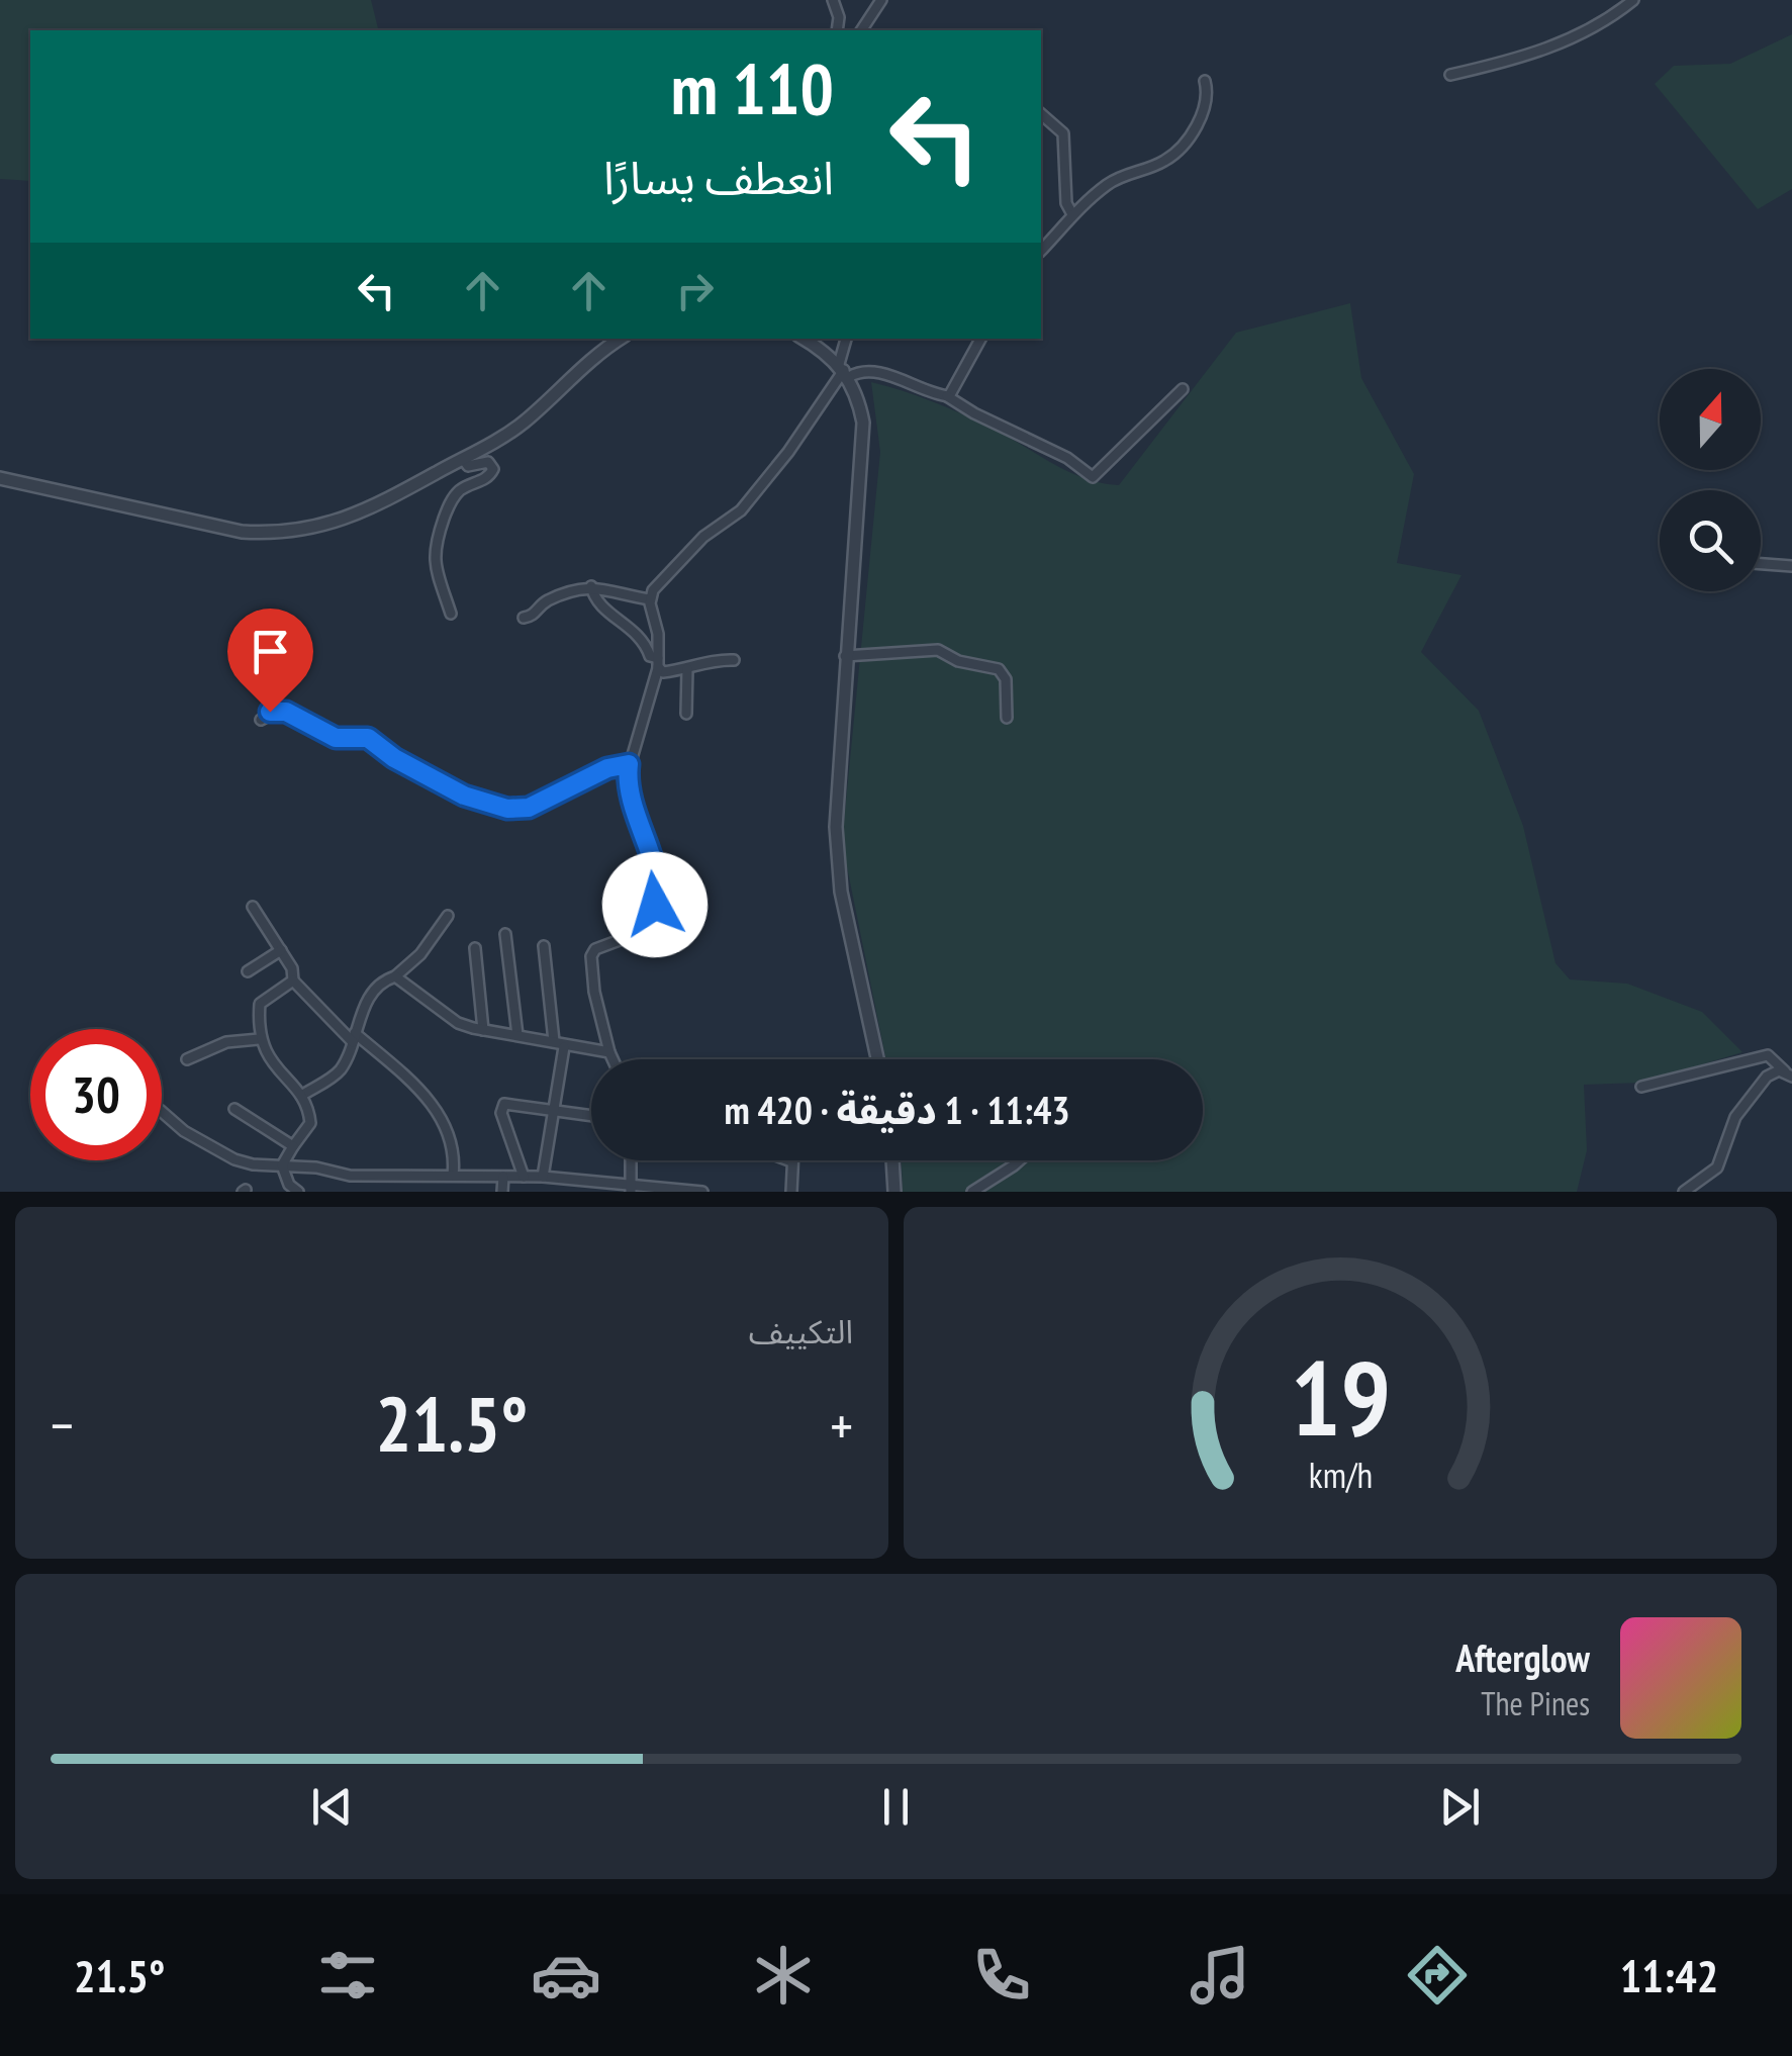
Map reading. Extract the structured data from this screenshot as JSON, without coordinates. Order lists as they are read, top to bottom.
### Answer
{
  "north": "top",
  "page": {
    "turn": ["110 m", "انعطف يسارًا"],
    "limit": "30",
    "trip": "11:43 · 1 دقيقة · 420 m",
    "tile": "التكييف",
    "heat": ["−", "21.5°", "+"],
    "song": ["Afterglow", "The Pines"],
    "tabs": ["11:42", "21.5°"],
    "gauge": ["19", "km/h"]
  }
}
